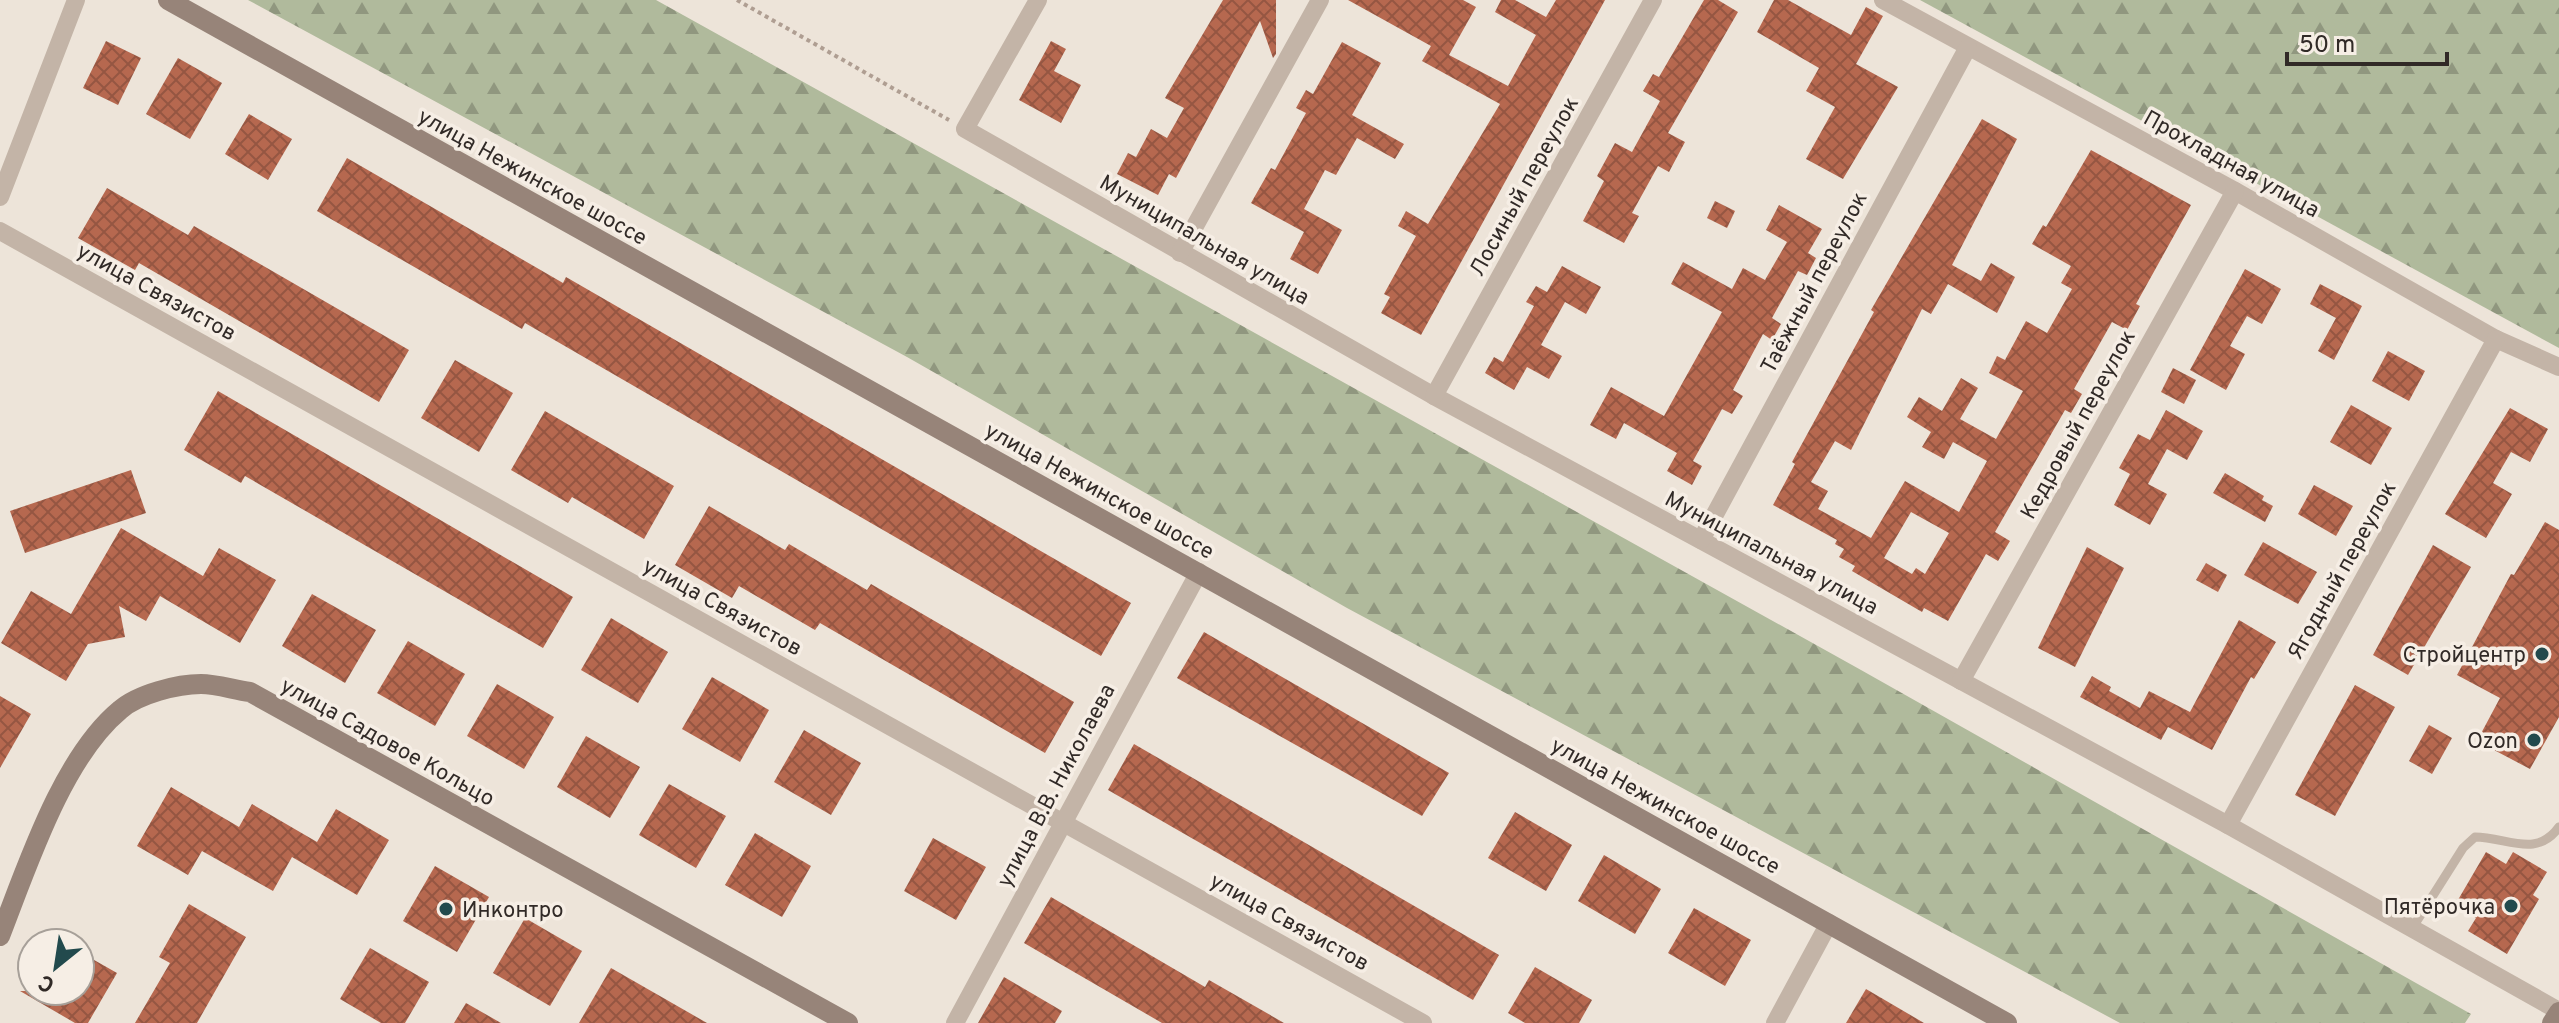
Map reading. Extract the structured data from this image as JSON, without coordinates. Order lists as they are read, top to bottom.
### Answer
{
  "streets": {
    "main road": ["улица Нежинское шоссе", "улица Садовое Кольцо"],
    "street": [
      "Прохладная улица",
      "Лосиный переулок",
      "Муниципальная улица",
      "Таёжный переулок",
      "улица Связистов",
      "Кедровый переулок",
      "Ягодный переулок",
      "улица В.В. Николаева"
    ]
  },
  "crossings": [
    ["Прохладная улица", "Таёжный переулок"],
    ["Прохладная улица", "Кедровый переулок"],
    ["Прохладная улица", "Ягодный переулок"],
    ["улица Нежинское шоссе", "улица В.В. Николаева"],
    ["Лосиный переулок", "Муниципальная улица"],
    ["Муниципальная улица", "Таёжный переулок"],
    ["Муниципальная улица", "Кедровый переулок"],
    ["Муниципальная улица", "Ягодный переулок"],
    ["улица Связистов", "улица В.В. Николаева"]
  ],
  "places": [
    "Стройцентр",
    "Ozon",
    "Пятёрочка",
    "Инконтро"
  ],
  "scale_bar": "50 m",
  "north": "bottom left"
}
